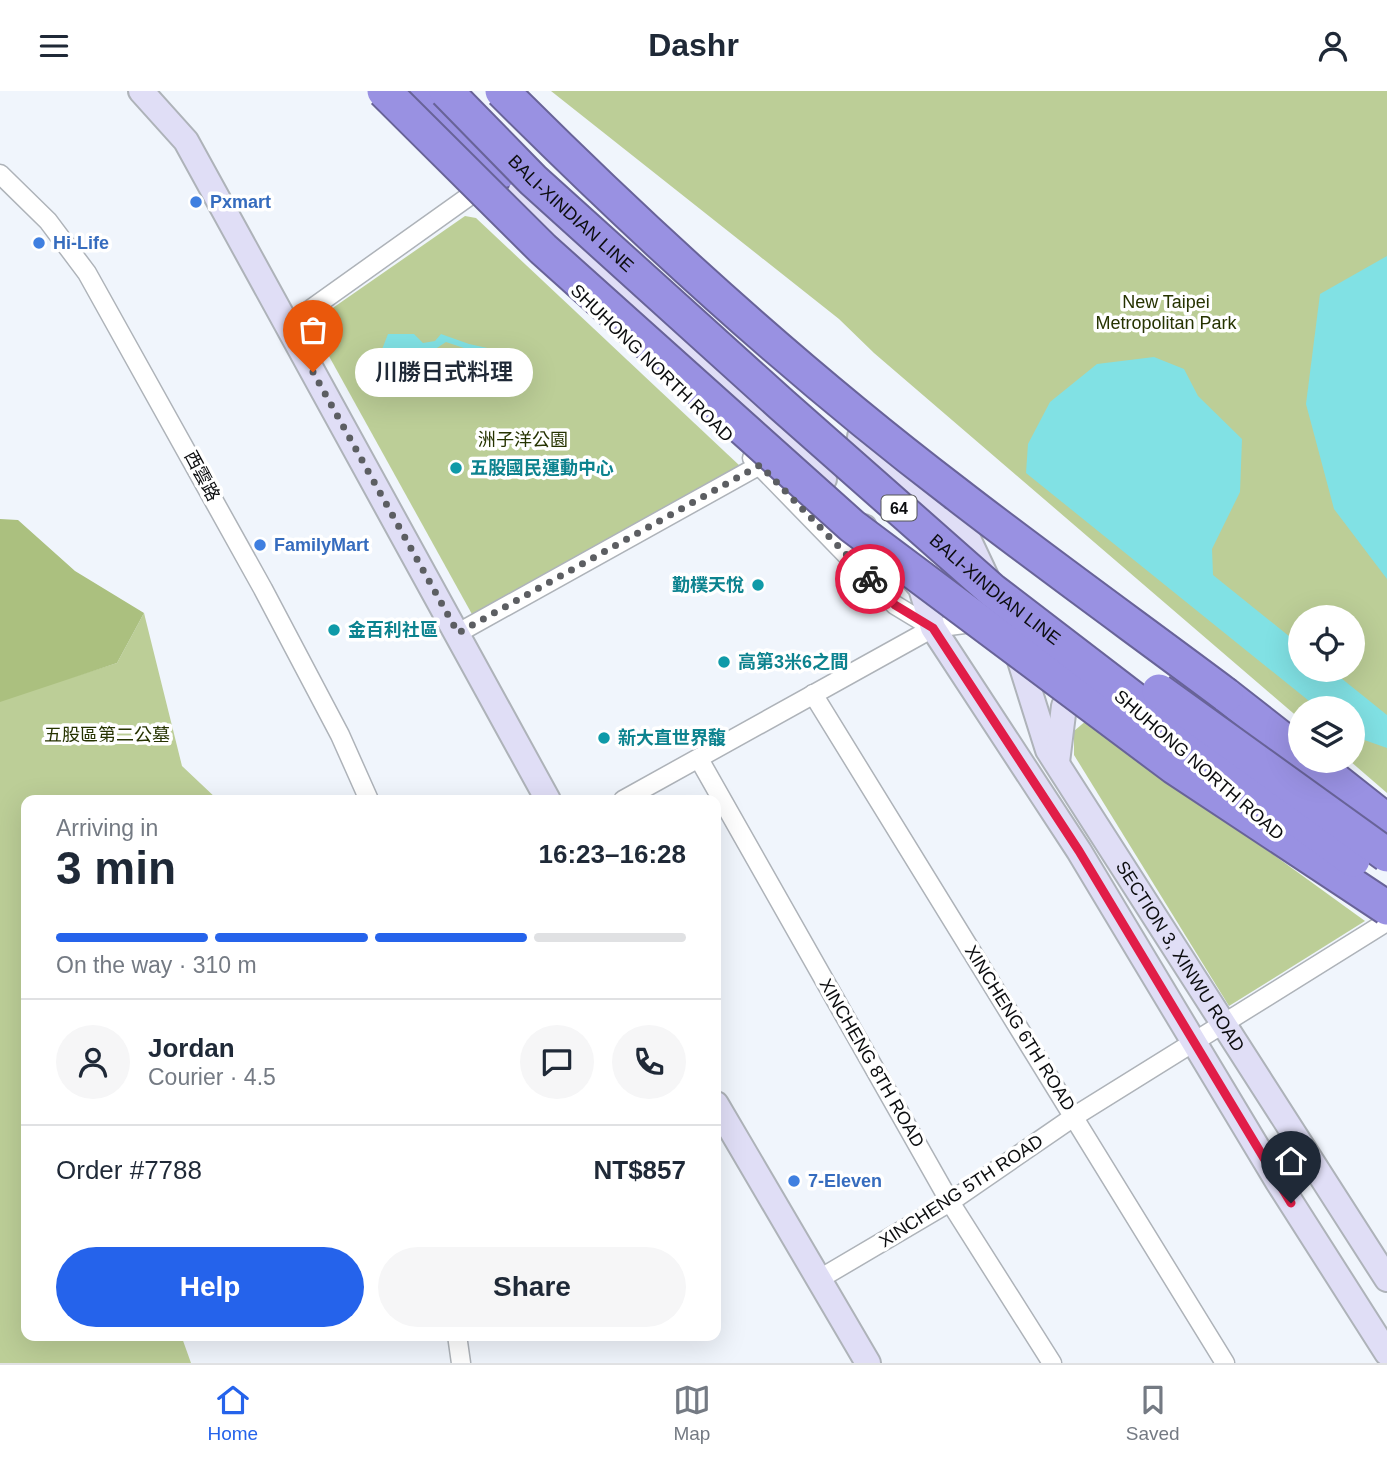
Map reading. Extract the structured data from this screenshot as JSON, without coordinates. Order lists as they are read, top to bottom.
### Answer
{
  "streets": {
    "highway": ["BALI-XINDIAN LINE", "64"],
    "street": [
      "SHUHONG NORTH ROAD",
      "西雲路",
      "SECTION 3, XINWU ROAD",
      "XINCHENG 6TH ROAD",
      "XINCHENG 8TH ROAD",
      "XINCHENG 5TH ROAD"
    ]
  },
  "crossings": [
    ["SHUHONG NORTH ROAD", "SECTION 3, XINWU ROAD"],
    ["SHUHONG NORTH ROAD", "XINCHENG 5TH ROAD"],
    ["SECTION 3, XINWU ROAD", "XINCHENG 5TH ROAD"],
    ["XINCHENG 6TH ROAD", "XINCHENG 5TH ROAD"],
    ["XINCHENG 8TH ROAD", "XINCHENG 5TH ROAD"]
  ],
  "parks": ["New Taipei Metropolitan Park", "洲子洋公園", "五股區第二公墓"],
  "places": [
    "Pxmart",
    "Hi-Life",
    "川勝日式料理",
    "五股國民運動中心",
    "FamilyMart",
    "勤樸天悅",
    "金百利社區",
    "高第3米6之間",
    "新大直世界馥",
    "7-Eleven"
  ],
  "page": {
    "header": "Dashr",
    "bubble": "川勝日式料理",
    "heading": ["3 min", "Arriving in", "16:23–16:28"],
    "panel": [
      "Jordan",
      "Courier · 4.5",
      "Order #7788",
      "NT$857"
    ],
    "bar": "On the way · 310 m",
    "buttons": ["Help", "Share"],
    "tabs": ["Home", "Map", "Saved"]
  }
}
